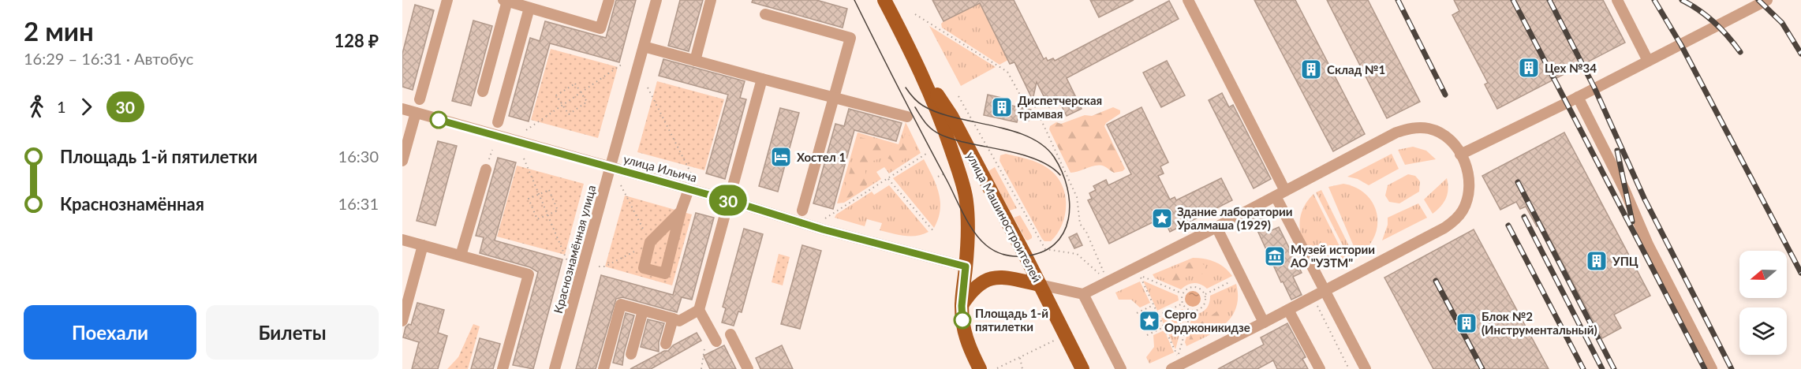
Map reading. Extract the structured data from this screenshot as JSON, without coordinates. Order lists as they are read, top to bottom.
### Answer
{
  "streets": {
    "main road": ["улица Машиностроителей"],
    "street": ["улица Ильича", "Краснознамённая улица"]
  },
  "crossings": [
    ["улица Ильича", "улица Машиностроителей"],
    ["улица Ильича", "Краснознамённая улица"]
  ],
  "places": {
    "building": [
      "Цех №34",
      "Склад №1",
      "Диспетчерская трамвая",
      "УПЦ",
      "Блок №2 (Инструментальный)"
    ],
    "hotel": ["Хостел 1"],
    "place": ["Здание лаборатории Уралмаша (1929)", "Серго Орджоникидзе"],
    "museum": ["Музей истории АО \"УЗТМ\""],
    "other": ["Площадь 1-й пятилетки"]
  },
  "lines": ["bus line 30"],
  "north": "left",
  "page": {
    "heading": ["2 мин", "16:29 – 16:31 · Автобус", "128 ₽"],
    "on_map": "30",
    "legs": ["1", "30"],
    "list": [
      {
        "name": "Площадь 1-й пятилетки",
        "value": "16:30"
      },
      {
        "name": "Краснознамённая",
        "value": "16:31"
      }
    ],
    "buttons": ["Поехали", "Билеты"]
  }
}
